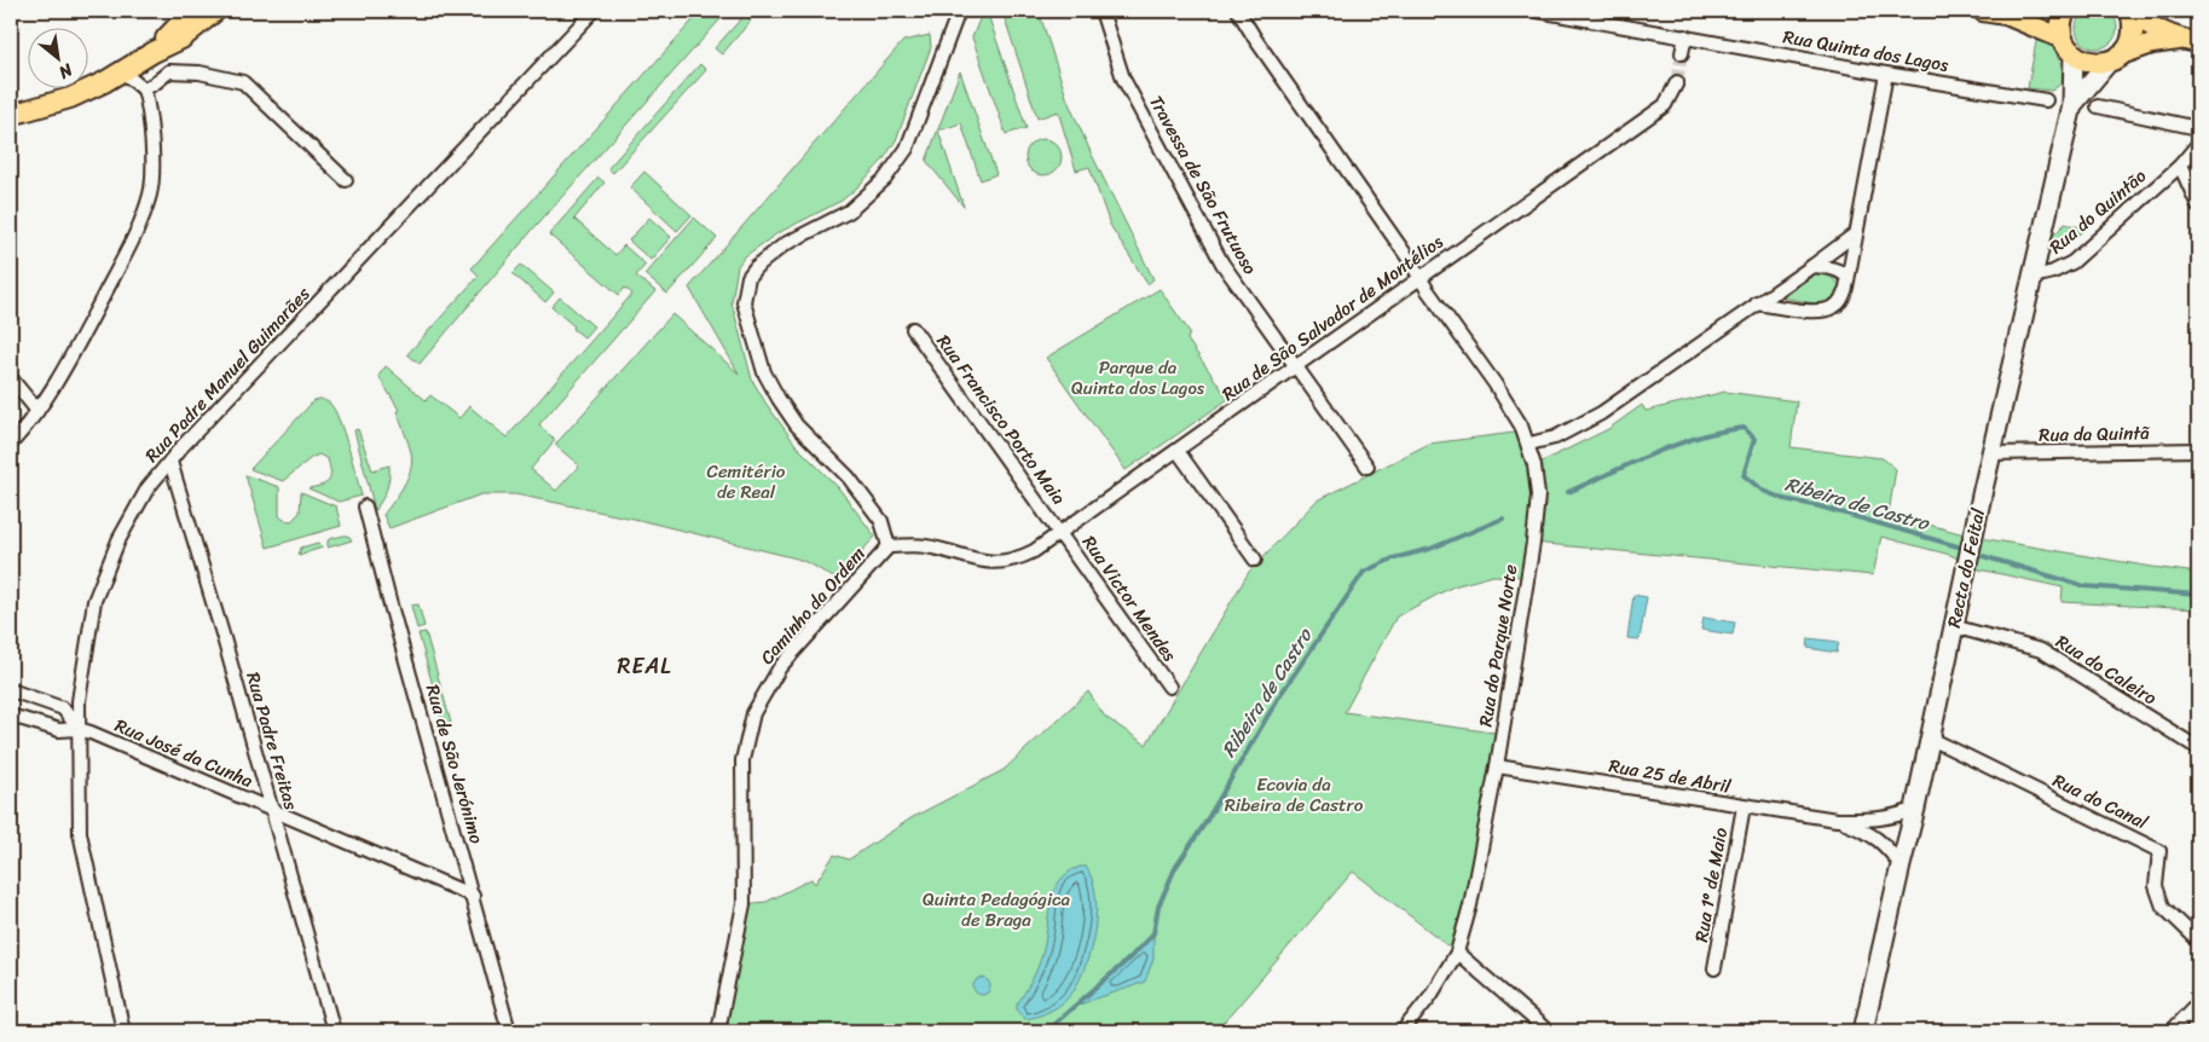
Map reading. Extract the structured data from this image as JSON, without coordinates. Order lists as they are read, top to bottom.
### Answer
{
  "streets": {
    "main road": ["Recta do Feital"],
    "street": [
      "Rua Quinta dos Lagos",
      "Travessa de São Frutuoso",
      "Rua do Quintão",
      "Rua de São Salvador de Montélios",
      "Rua Padre Manuel Guimarães",
      "Rua Francisco Porto Maia",
      "Rua da Quintã",
      "Rua Victor Mendes",
      "Caminho da Ordem",
      "Rua do Parque Norte",
      "Rua do Caleiro",
      "Rua Padre Freitas",
      "Rua José da Cunha",
      "Rua de São Jerónimo",
      "Rua 25 de Abril",
      "Rua do Canal",
      "Rua 1º de Maio"
    ]
  },
  "crossings": [
    ["Travessa de São Frutuoso", "Rua de São Salvador de Montélios"],
    ["Rua do Quintão", "Recta do Feital"],
    ["Rua de São Salvador de Montélios", "Rua Francisco Porto Maia"],
    ["Rua de São Salvador de Montélios", "Rua Victor Mendes"],
    ["Rua de São Salvador de Montélios", "Caminho da Ordem"],
    ["Rua de São Salvador de Montélios", "Rua do Parque Norte"],
    ["Rua Padre Manuel Guimarães", "Rua Padre Freitas"],
    ["Rua Padre Manuel Guimarães", "Rua José da Cunha"],
    ["Rua Francisco Porto Maia", "Rua Victor Mendes"],
    ["Rua da Quintã", "Recta do Feital"],
    ["Recta do Feital", "Rua do Caleiro"],
    ["Recta do Feital", "Rua 25 de Abril"],
    ["Recta do Feital", "Rua do Canal"],
    ["Rua do Parque Norte", "Rua 25 de Abril"],
    ["Rua Padre Freitas", "Rua José da Cunha"],
    ["Rua José da Cunha", "Rua de São Jerónimo"],
    ["Rua 25 de Abril", "Rua 1º de Maio"]
  ],
  "districts": ["REAL"],
  "water": ["Ribeira de Castro"],
  "parks": [
    "Parque da Quinta dos Lagos",
    "Cemitério de Real",
    "Ecovia da Ribeira de Castro",
    "Quinta Pedagógica de Braga"
  ],
  "north": "bottom right"
}
